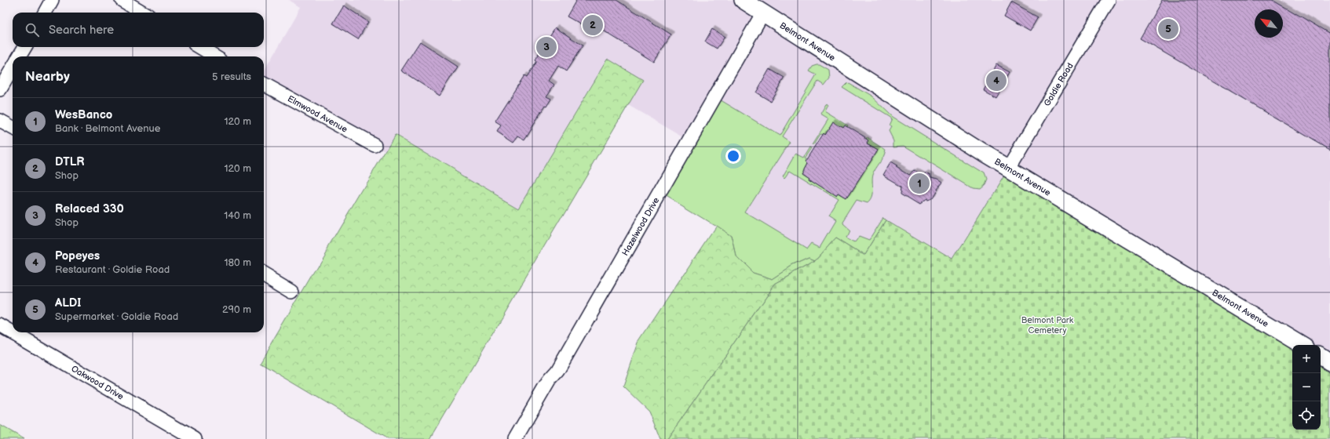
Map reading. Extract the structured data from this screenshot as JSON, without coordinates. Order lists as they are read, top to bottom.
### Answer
{
  "streets": {
    "main road": ["Belmont Avenue"],
    "street": [
      "Goldie Road",
      "Elmwood Avenue",
      "Hazelwood Drive",
      "Oakwood Drive"
    ]
  },
  "crossings": [
    ["Belmont Avenue", "Goldie Road"],
    ["Belmont Avenue", "Hazelwood Drive"]
  ],
  "parks": ["Belmont Park Cemetery"],
  "north": "top left",
  "page": {
    "search": "Search here",
    "pins": [
      "2",
      "5",
      "3",
      "4",
      "1"
    ],
    "heading": ["Nearby", "5 results"],
    "list": [
      {
        "mark": "1",
        "name": "WesBanco",
        "note": "Bank · Belmont Avenue",
        "value": "120 m"
      },
      {
        "mark": "2",
        "name": "DTLR",
        "note": "Shop",
        "value": "120 m"
      },
      {
        "mark": "3",
        "name": "Relaced 330",
        "note": "Shop",
        "value": "140 m"
      },
      {
        "mark": "4",
        "name": "Popeyes",
        "note": "Restaurant · Goldie Road",
        "value": "180 m"
      },
      {
        "mark": "5",
        "name": "ALDI",
        "note": "Supermarket · Goldie Road",
        "value": "290 m"
      }
    ],
    "map_buttons": ["+", "−"]
  }
}
